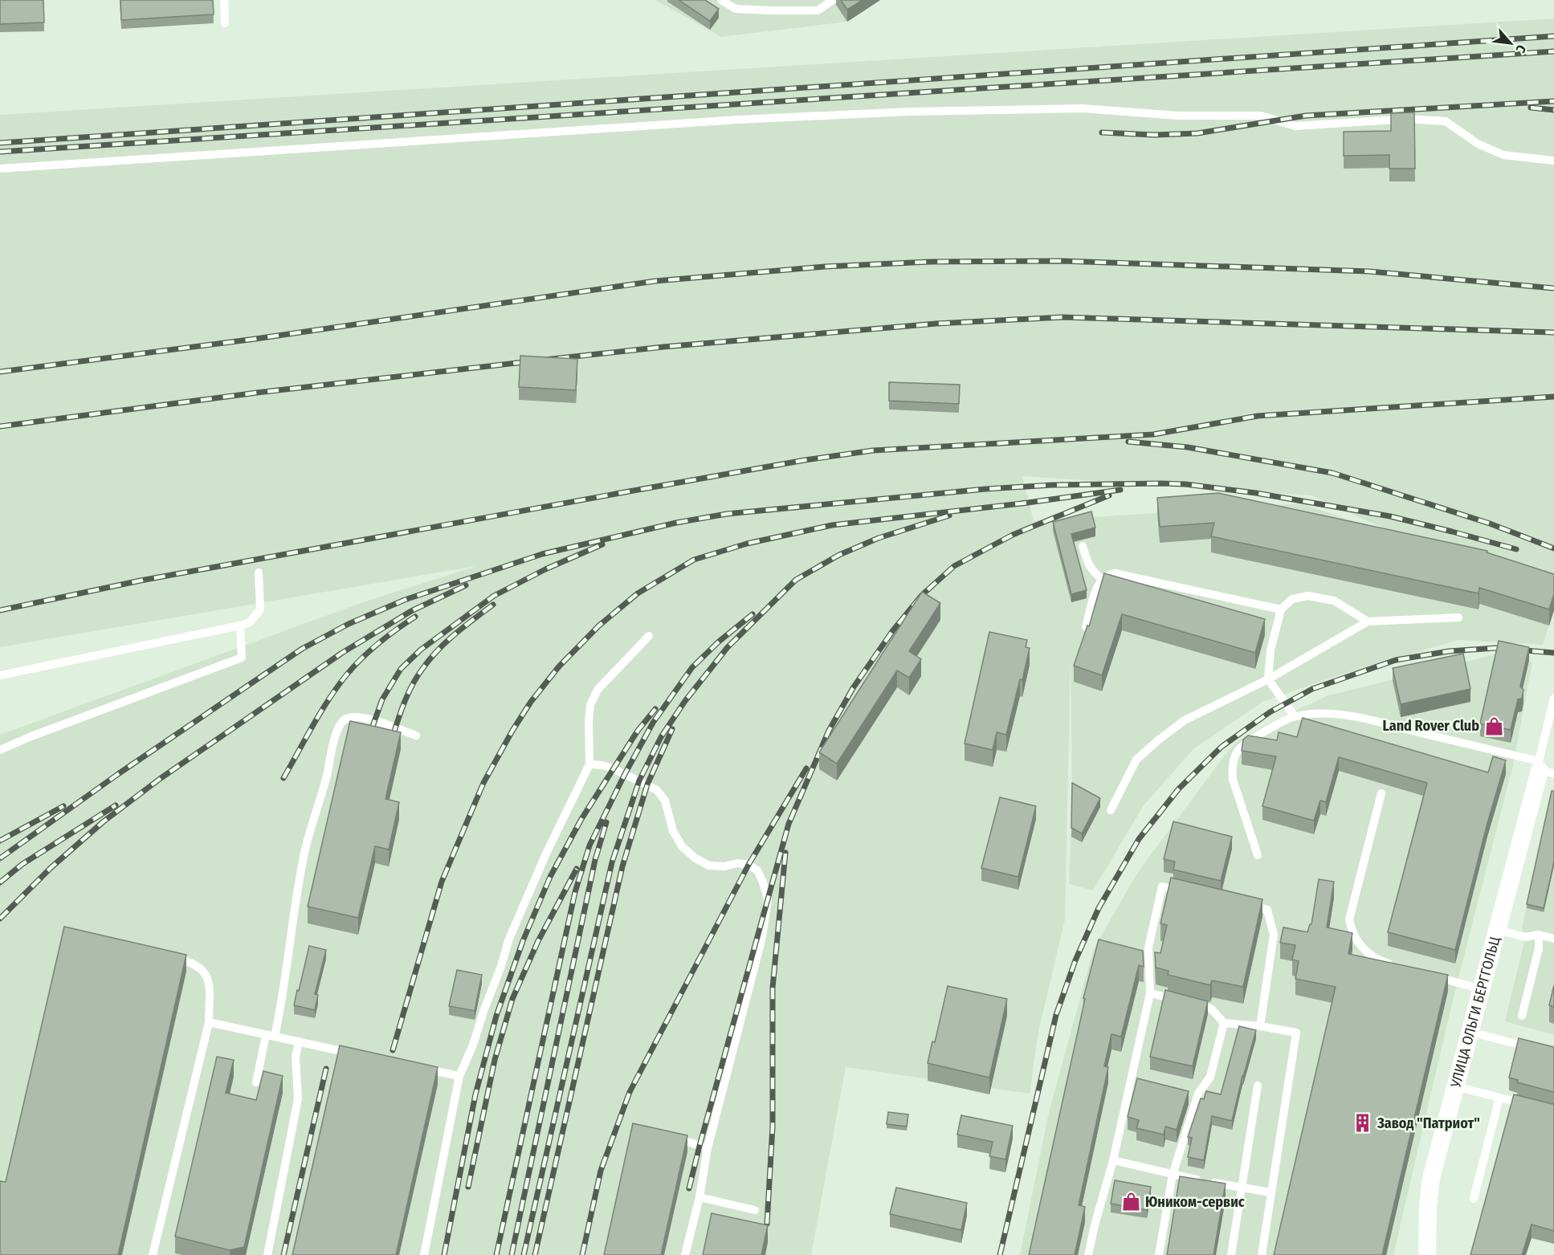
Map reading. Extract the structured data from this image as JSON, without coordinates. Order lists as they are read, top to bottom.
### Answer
{
  "streets": {
    "street": ["УЛИЦА ОЛЬГИ БЕРГГОЛЬЦ"]
  },
  "places": {
    "shop": ["Land Rover Club", "Юником-сервис"],
    "building": ["Завод \"Патриот\""]
  },
  "north": "bottom right"
}
